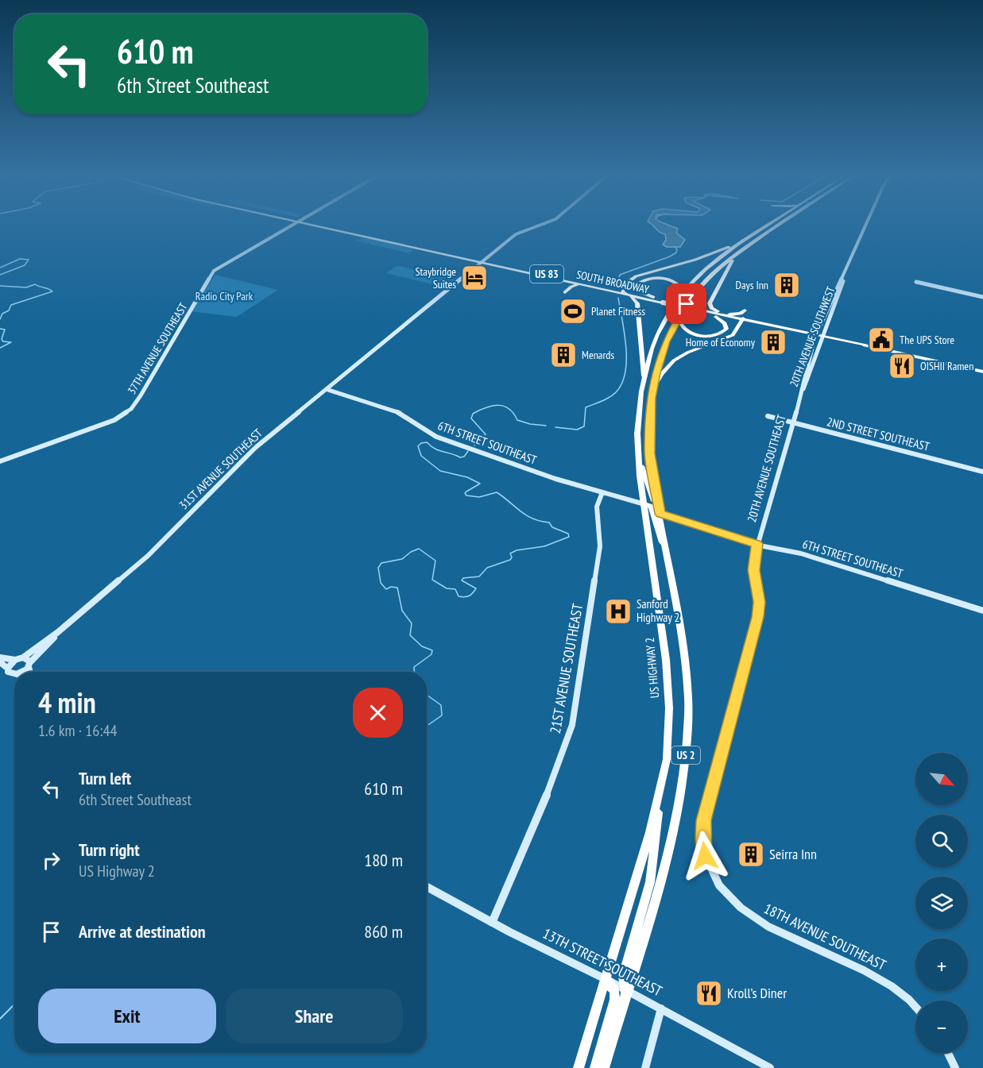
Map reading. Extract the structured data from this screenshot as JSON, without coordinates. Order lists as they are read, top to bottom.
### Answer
{
  "streets": {
    "highway": [
      "US 83",
      "SOUTH BROADWAY",
      "US HIGHWAY 2",
      "US 2"
    ],
    "street": [
      "20TH AVENUE SOUTHWEST",
      "37TH AVENUE SOUTHEAST",
      "2ND STREET SOUTHEAST",
      "6TH STREET SOUTHEAST",
      "20TH AVENUE SOUTHEAST",
      "31ST AVENUE SOUTHEAST",
      "21ST AVENUE SOUTHEAST",
      "18TH AVENUE SOUTHEAST",
      "13TH STREET SOUTHEAST"
    ]
  },
  "crossings": [
    ["SOUTH BROADWAY", "20TH AVENUE SOUTHWEST"],
    ["20TH AVENUE SOUTHWEST", "20TH AVENUE SOUTHEAST"],
    ["2ND STREET SOUTHEAST", "20TH AVENUE SOUTHEAST"],
    ["6TH STREET SOUTHEAST", "20TH AVENUE SOUTHEAST"],
    ["6TH STREET SOUTHEAST", "31ST AVENUE SOUTHEAST"],
    ["6TH STREET SOUTHEAST", "US HIGHWAY 2"],
    ["6TH STREET SOUTHEAST", "21ST AVENUE SOUTHEAST"],
    ["6TH STREET SOUTHEAST", "US 2"],
    ["20TH AVENUE SOUTHEAST", "18TH AVENUE SOUTHEAST"],
    ["US HIGHWAY 2", "13TH STREET SOUTHEAST"],
    ["21ST AVENUE SOUTHEAST", "13TH STREET SOUTHEAST"],
    ["US 2", "13TH STREET SOUTHEAST"]
  ],
  "parks": ["Radio City Park"],
  "places": {
    "hotel": ["Staybridge Suites"],
    "building": [
      "Days Inn",
      "Home of Economy",
      "Menards",
      "Seirra Inn"
    ],
    "sports": ["Planet Fitness"],
    "public building": ["The UPS Store"],
    "restaurant": ["OISHII Ramen", "Kroll’s Diner"],
    "hospital": ["Sanford Highway 2"]
  },
  "north": "bottom right",
  "page": {
    "turn": ["610 m", "6th Street Southeast"],
    "heading": ["4 min", "1.6 km · 16:44"],
    "map_buttons": ["+", "−"],
    "list": [
      {
        "name": "Turn left",
        "note": "6th Street Southeast",
        "value": "610 m"
      },
      {
        "name": "Turn right",
        "note": "US Highway 2",
        "value": "180 m"
      },
      {
        "name": "Arrive at destination",
        "value": "860 m"
      }
    ],
    "buttons": ["Exit", "Share"]
  }
}
